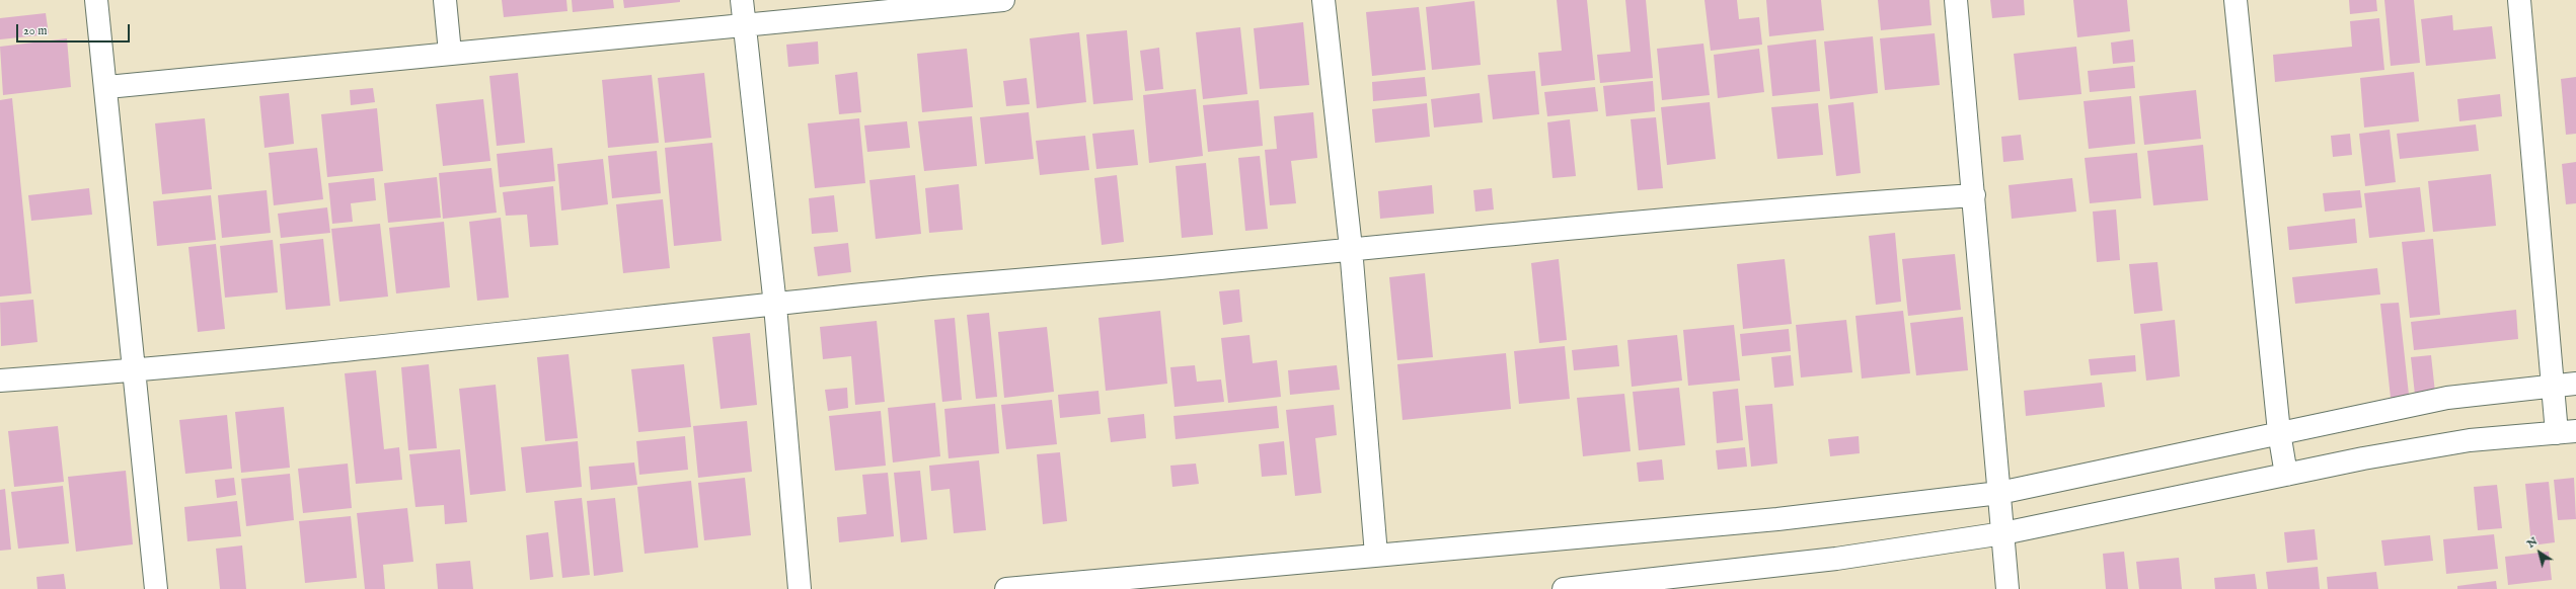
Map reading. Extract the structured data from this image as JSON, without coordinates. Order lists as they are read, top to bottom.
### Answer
{
  "scale_bar": "20 m",
  "north": "top left"
}
